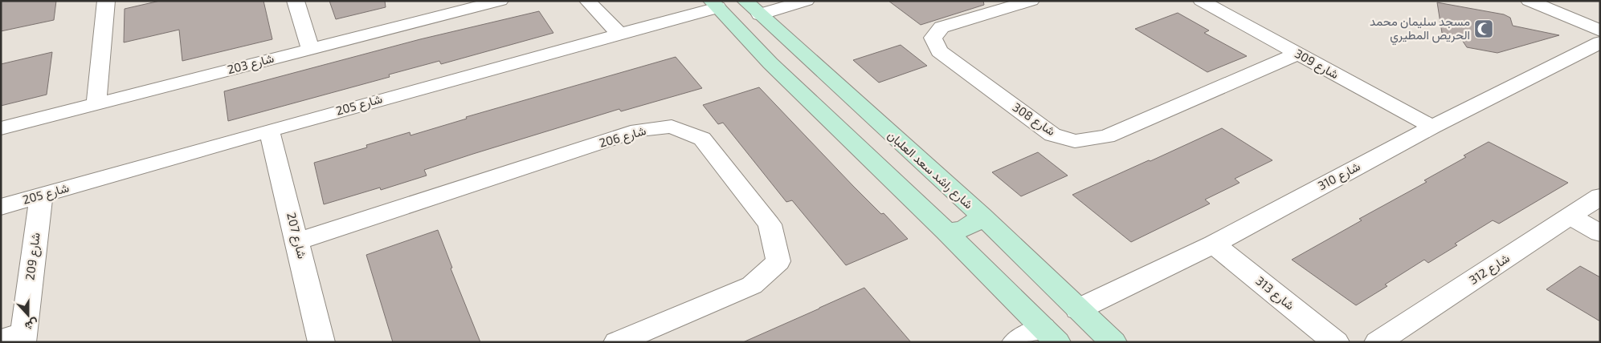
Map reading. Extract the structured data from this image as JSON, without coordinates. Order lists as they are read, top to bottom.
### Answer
{
  "streets": {
    "main road": ["شارع راشد سعد العلبان"],
    "street": [
      "شارع 203",
      "شارع 309",
      "شارع 205",
      "شارع 308",
      "شارع 206",
      "شارع 310",
      "شارع 207",
      "شارع 209",
      "شارع 312",
      "شارع 313"
    ]
  },
  "crossings": [
    ["شارع 309", "شارع 308"],
    ["شارع 309", "شارع 310"],
    ["شارع 205", "شارع 207"],
    ["شارع 205", "شارع 209"],
    ["شارع 206", "شارع 207"],
    ["شارع راشد سعد العلبان", "شارع 310"],
    ["شارع 310", "شارع 313"]
  ],
  "places": {
    "mosque": ["مسجد سليمان محمد الحريص المطيري"]
  },
  "north": "bottom"
}
